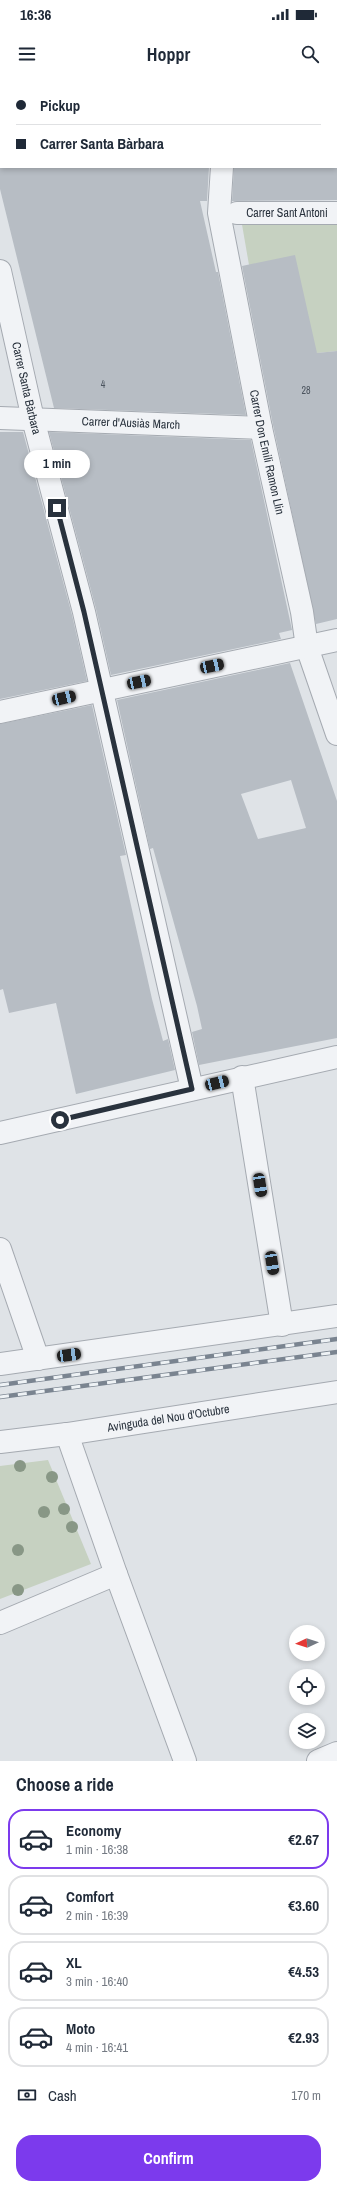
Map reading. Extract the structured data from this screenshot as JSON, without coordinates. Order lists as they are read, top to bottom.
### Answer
{
  "streets": {
    "street": [
      "Carrer Sant Antoni",
      "Carrer Santa Bàrbara",
      "Carrer d'Ausiàs March",
      "Carrer Don Emili Ramon Llin",
      "Avinguda del Nou d'Octubre"
    ]
  },
  "crossings": [
    ["Carrer Santa Bàrbara", "Carrer d'Ausiàs March"],
    ["Carrer d'Ausiàs March", "Carrer Don Emili Ramon Llin"]
  ],
  "house_numbers": ["4", "28"],
  "north": "left",
  "page": {
    "status": "16:36",
    "header": "Hoppr",
    "banner": ["Pickup", "Carrer Santa Bàrbara"],
    "bubble": "1 min",
    "heading": "Choose a ride",
    "list": [
      {
        "name": "Economy",
        "note": "1 min · 16:38",
        "value": "€2.67"
      },
      {
        "name": "Comfort",
        "note": "2 min · 16:39",
        "value": "€3.60"
      },
      {
        "name": "XL",
        "note": "3 min · 16:40",
        "value": "€4.53"
      },
      {
        "name": "Moto",
        "note": "4 min · 16:41",
        "value": "€2.93"
      }
    ],
    "pay": ["Cash", "170 m"],
    "buttons": "Confirm"
  }
}
